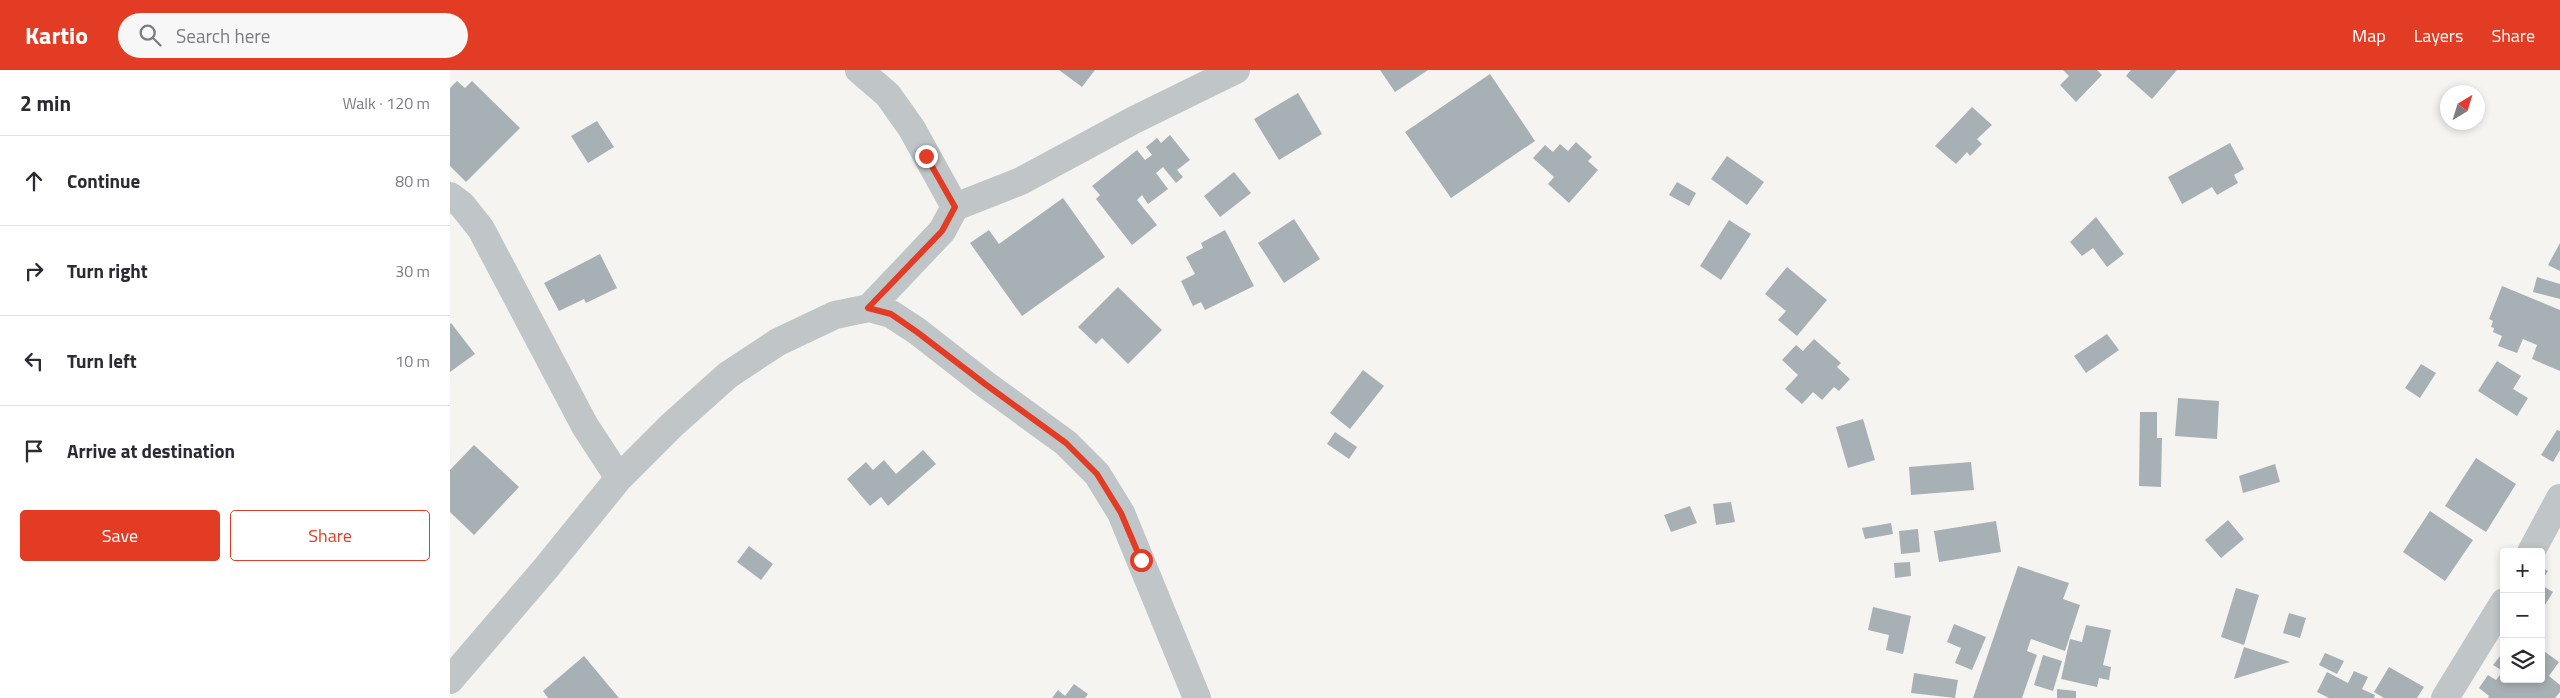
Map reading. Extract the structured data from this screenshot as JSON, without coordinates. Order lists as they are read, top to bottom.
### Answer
{
  "north": "top right",
  "page": {
    "header": "Kartio",
    "search": "Search here",
    "nav": ["Map", "Layers", "Share"],
    "heading": ["2 min", "Walk · 120 m"],
    "list": [
      ["Continue", "80 m"],
      ["Turn right", "30 m"],
      ["Turn left", "10 m"],
      "Arrive at destination"
    ],
    "buttons": ["Save", "Share"],
    "map_buttons": ["+", "−"]
  }
}
